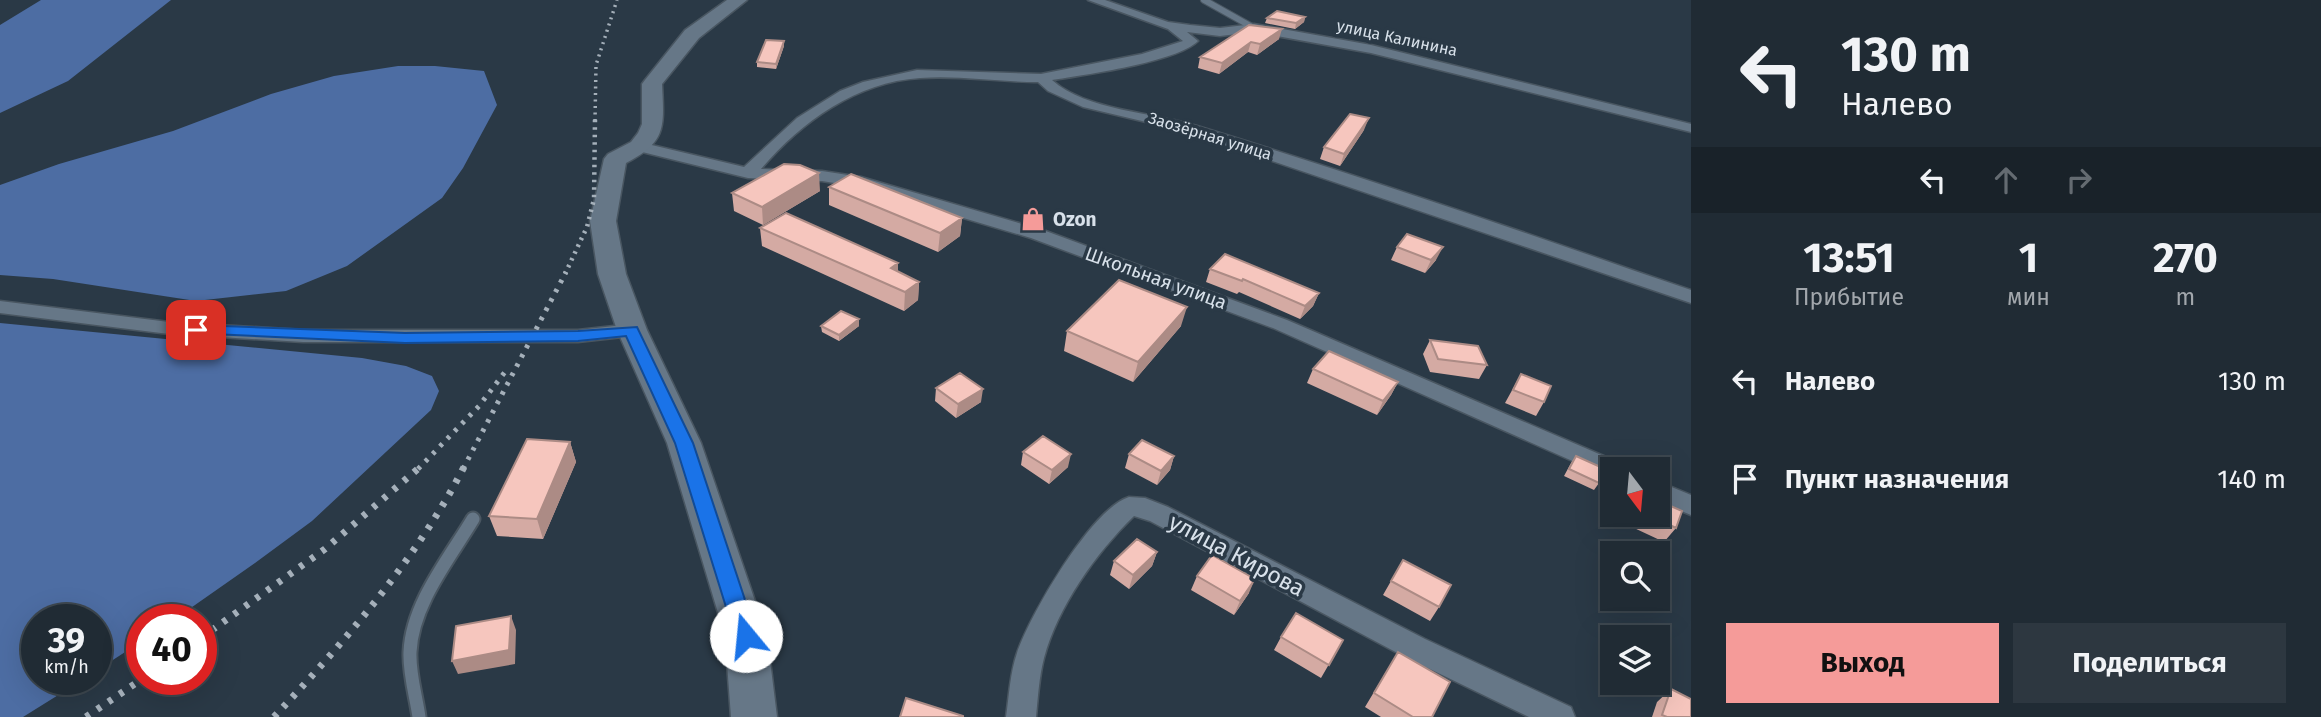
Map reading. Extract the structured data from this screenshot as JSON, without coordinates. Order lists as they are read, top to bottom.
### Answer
{
  "streets": {
    "street": [
      "улица Калинина",
      "Заозёрная улица",
      "Школьная улица",
      "улица Кирова"
    ]
  },
  "places": {
    "shop": ["Ozon"]
  },
  "north": "bottom",
  "page": {
    "turn": ["130 m", "Налево"],
    "eta": [
      "13:51",
      "Прибытие",
      "1",
      "мин",
      "270",
      "m"
    ],
    "list": [
      {
        "name": "Налево",
        "value": "130 m"
      },
      {
        "name": "Пункт назначения",
        "value": "140 m"
      }
    ],
    "speed": "39 km/h",
    "limit": "40",
    "buttons": ["Выход", "Поделиться"]
  }
}
